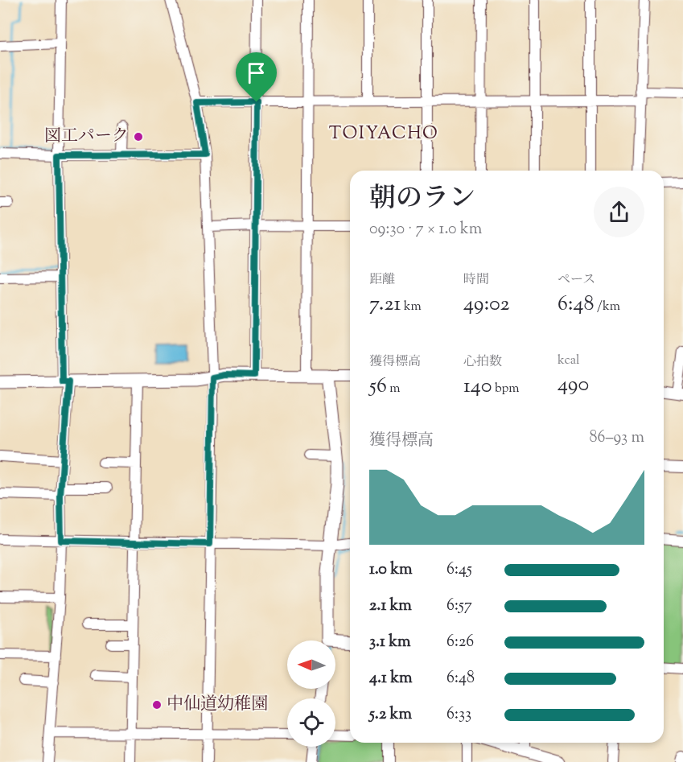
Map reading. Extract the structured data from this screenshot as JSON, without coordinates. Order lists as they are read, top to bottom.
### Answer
{
  "districts": ["TOIYACHO"],
  "places": ["図工パーク", "中仙道幼稚園"],
  "north": "left",
  "page": {
    "heading": ["朝のラン", "09:30 · 7 × 1.0 km"],
    "stats": [
      ["距離", "7.21 km"],
      ["時間", "49:02"],
      ["ペース", "6:48 /km"],
      ["獲得標高", "56 m"],
      ["心拍数", "140 bpm"],
      ["kcal", "490"]
    ],
    "chart": ["獲得標高", "86–93 m"],
    "list": [
      {
        "name": "1.0 km",
        "note": "6:45"
      },
      {
        "name": "2.1 km",
        "note": "6:57"
      },
      {
        "name": "3.1 km",
        "note": "6:26"
      },
      {
        "name": "4.1 km",
        "note": "6:48"
      },
      {
        "name": "5.2 km",
        "note": "6:33"
      }
    ]
  }
}
